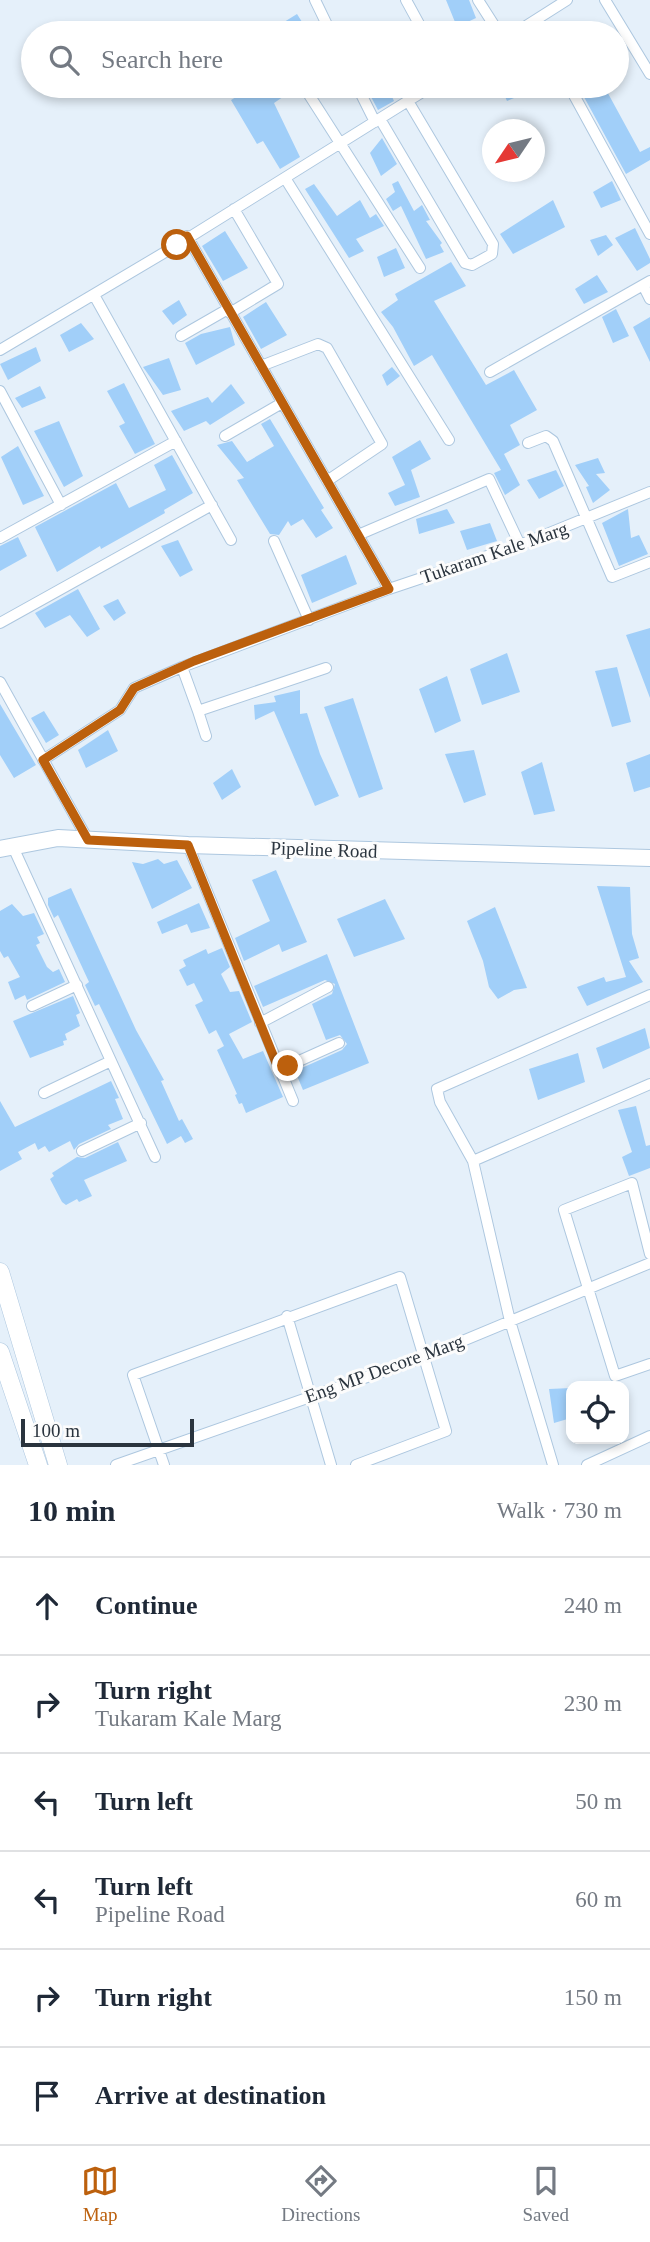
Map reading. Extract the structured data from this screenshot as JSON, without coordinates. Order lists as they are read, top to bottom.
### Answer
{
  "streets": {
    "street": ["Tukaram Kale Marg", "Pipeline Road", "Eng MP Decore Marg"]
  },
  "scale_bar": "100 m",
  "north": "bottom left",
  "page": {
    "search": "Search here",
    "scale": "100 m",
    "heading": ["10 min", "Walk · 730 m"],
    "list": [
      ["Continue", "240 m"],
      ["Turn right", "Tukaram Kale Marg", "230 m"],
      ["Turn left", "50 m"],
      ["Turn left", "Pipeline Road", "60 m"],
      ["Turn right", "150 m"],
      "Arrive at destination"
    ],
    "nav": ["Map", "Directions", "Saved"]
  }
}
